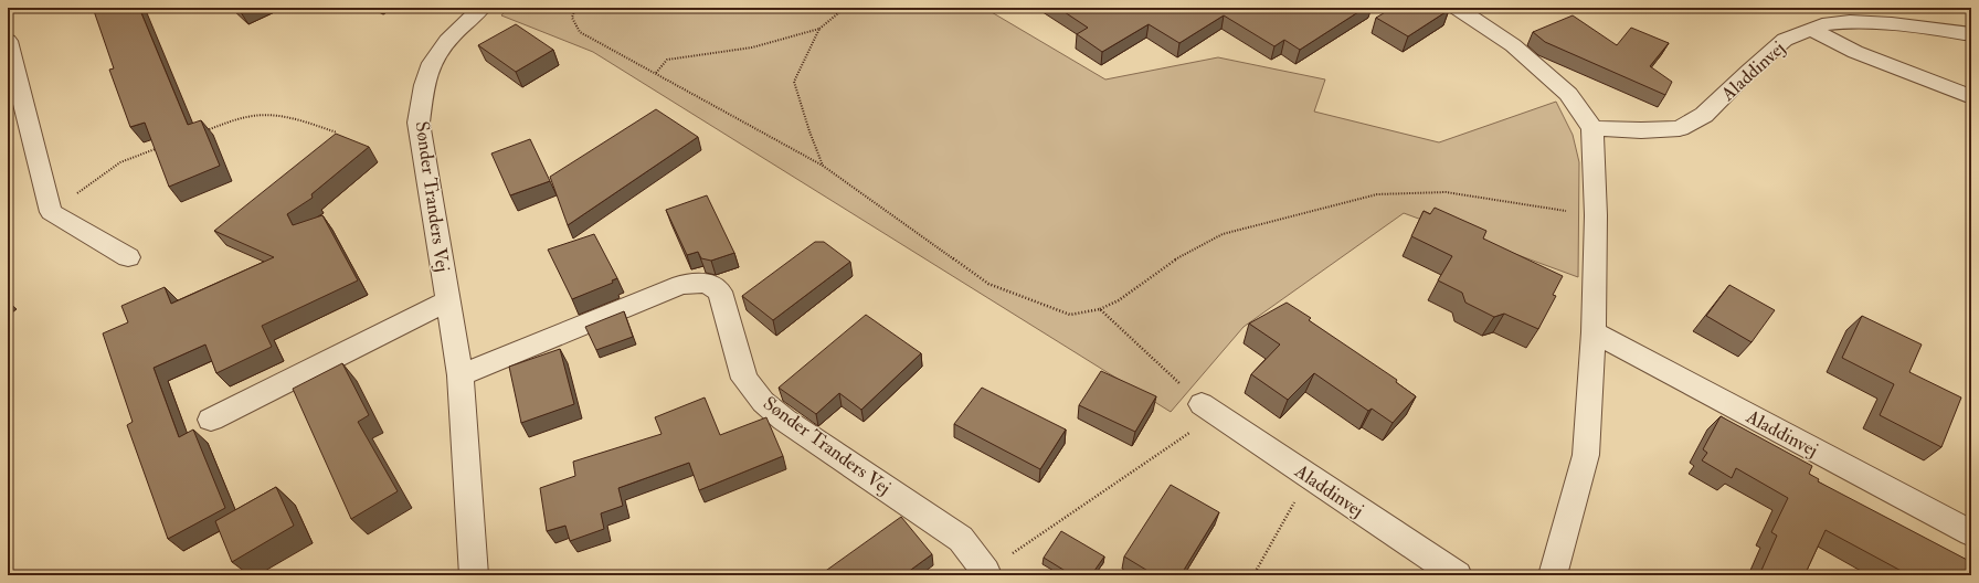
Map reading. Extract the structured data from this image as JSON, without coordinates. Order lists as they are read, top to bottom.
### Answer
{
  "streets": {
    "street": ["Aladdinvej", "Sønder Tranders Vej"]
  }
}
